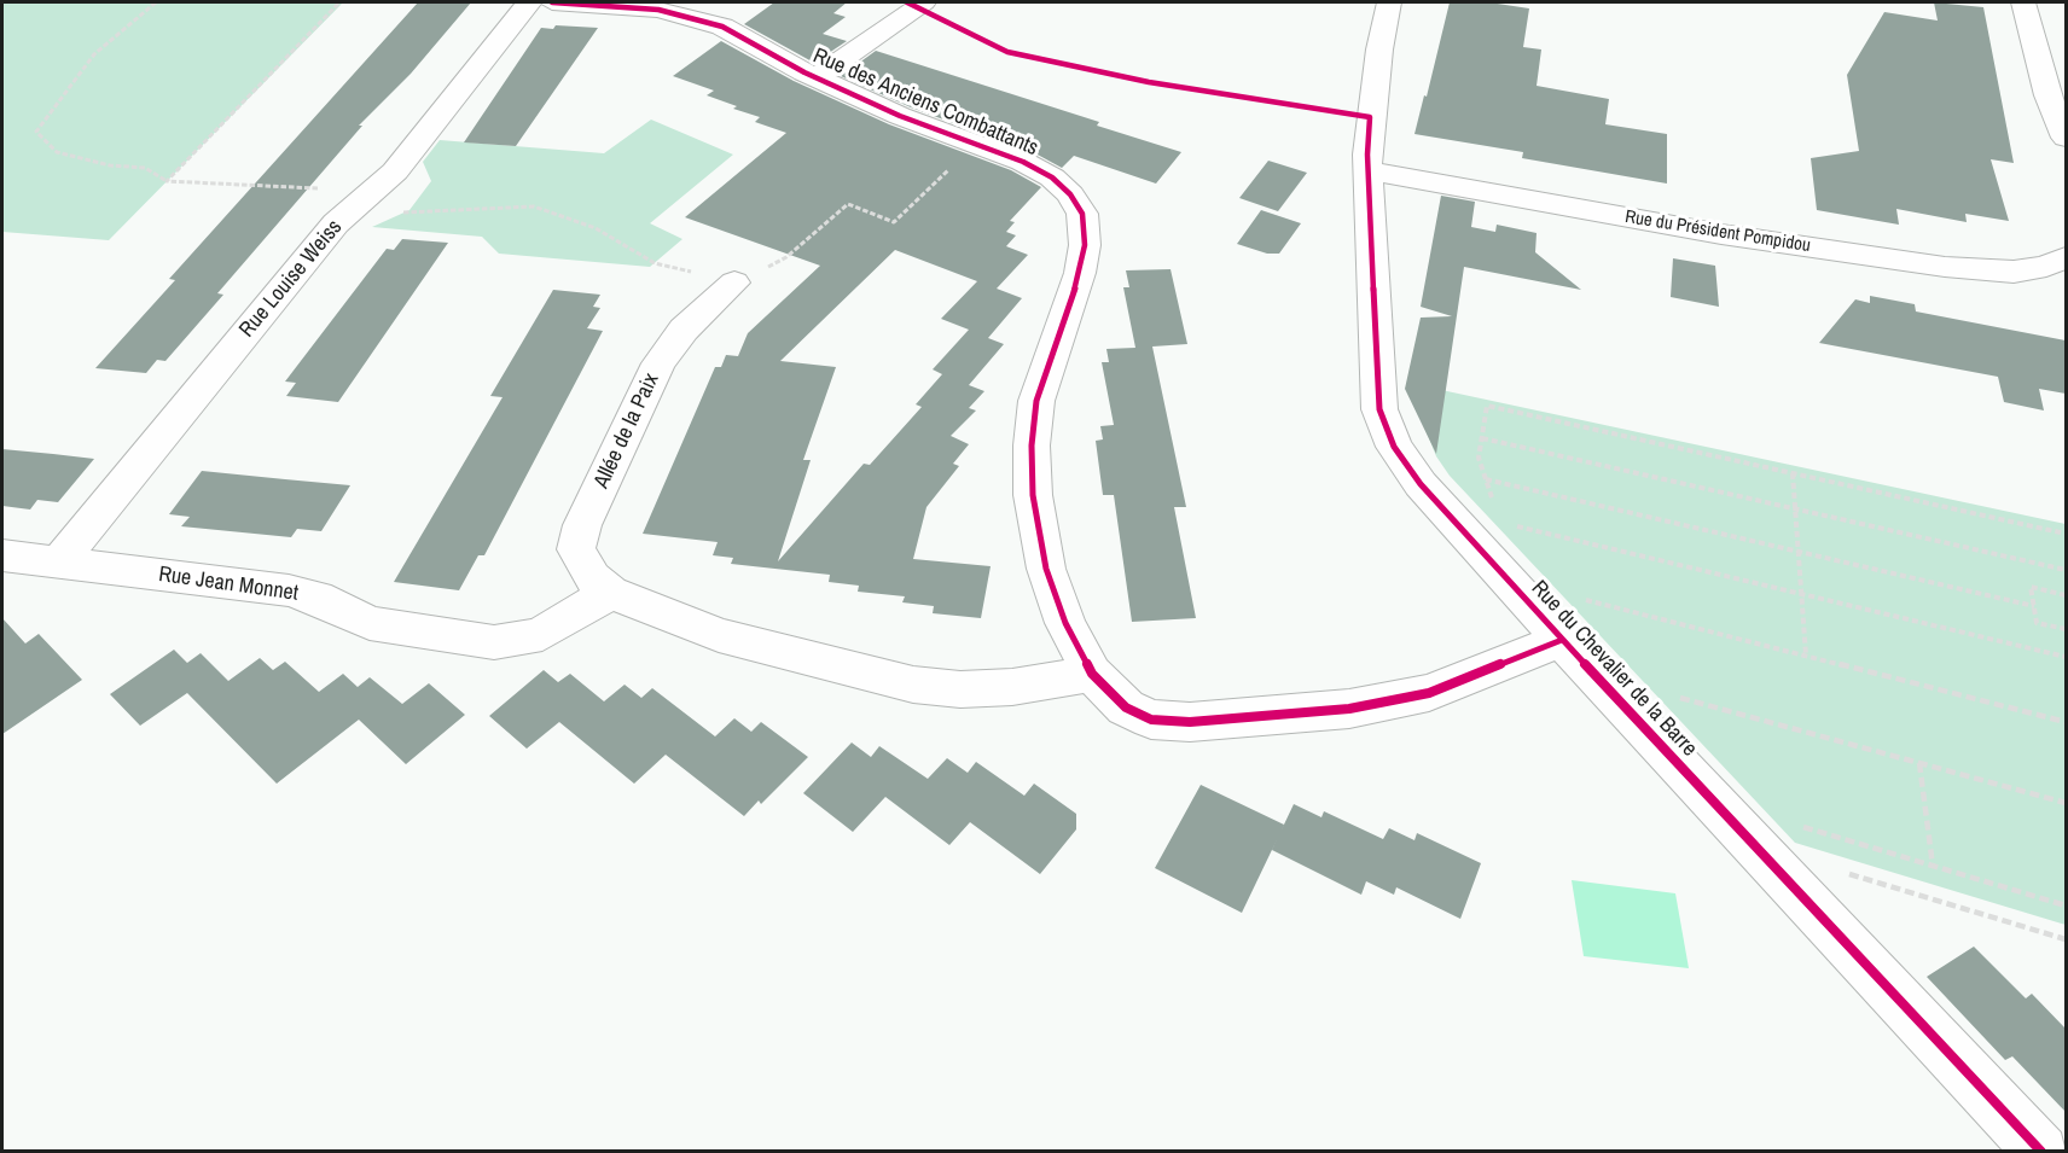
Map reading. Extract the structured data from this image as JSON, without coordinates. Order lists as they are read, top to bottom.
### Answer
{
  "streets": {
    "street": [
      "Rue des Anciens Combattants",
      "Rue du Président Pompidou",
      "Rue Louise Weiss",
      "Allée de la Paix",
      "Rue Jean Monnet",
      "Rue du Chevalier de la Barre"
    ]
  },
  "crossings": [
    ["Rue des Anciens Combattants", "Rue du Chevalier de la Barre"],
    ["Rue du Président Pompidou", "Rue du Chevalier de la Barre"],
    ["Rue Louise Weiss", "Rue Jean Monnet"],
    ["Allée de la Paix", "Rue Jean Monnet"]
  ]
}
